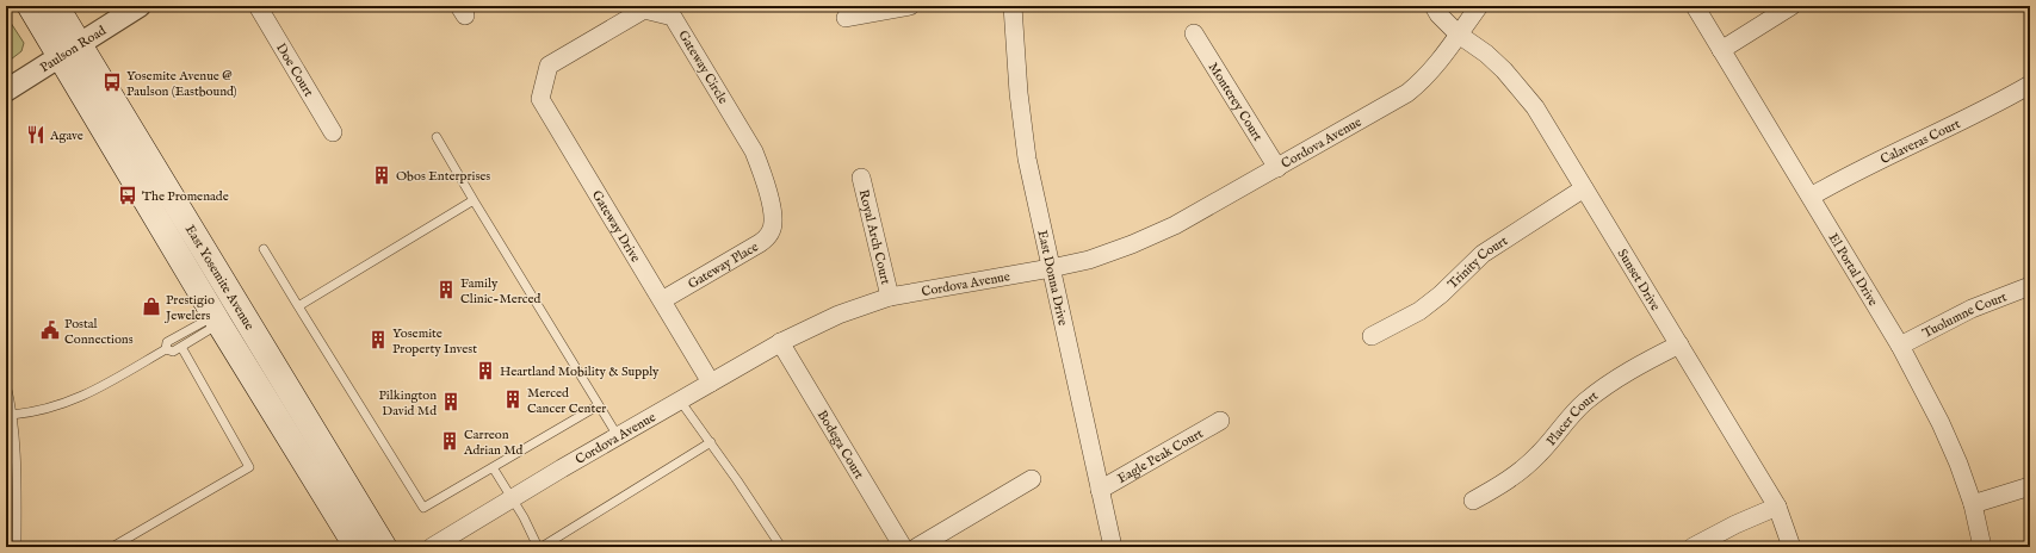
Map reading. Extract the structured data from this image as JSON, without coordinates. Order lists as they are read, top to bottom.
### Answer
{
  "streets": {
    "main road": ["East Yosemite Avenue"],
    "street": [
      "Paulson Road",
      "Gateway Circle",
      "Doe Court",
      "Monterey Court",
      "Calaveras Court",
      "Cordova Avenue",
      "Gateway Drive",
      "Royal Arch Court",
      "Trinity Court",
      "Gateway Place",
      "El Portal Drive",
      "East Donna Drive",
      "Sunset Drive",
      "Tuolumne Court",
      "Placer Court",
      "Bodega Court",
      "Eagle Peak Court"
    ]
  },
  "crossings": [
    ["Paulson Road", "East Yosemite Avenue"],
    ["Gateway Circle", "Gateway Drive"],
    ["Gateway Circle", "Gateway Place"],
    ["Monterey Court", "Cordova Avenue"],
    ["Calaveras Court", "El Portal Drive"],
    ["Cordova Avenue", "Gateway Drive"],
    ["Cordova Avenue", "Royal Arch Court"],
    ["Cordova Avenue", "East Donna Drive"],
    ["Cordova Avenue", "Sunset Drive"],
    ["Cordova Avenue", "Bodega Court"],
    ["Gateway Drive", "Gateway Place"],
    ["Trinity Court", "Sunset Drive"],
    ["El Portal Drive", "Tuolumne Court"],
    ["East Donna Drive", "Eagle Peak Court"],
    ["Sunset Drive", "Placer Court"]
  ],
  "places": {
    "bus stop": ["Yosemite Avenue @ Paulson (Eastbound)", "The Promenade"],
    "restaurant": ["Agave"],
    "building": [
      "Obos Enterprises",
      "Family Clinic-Merced",
      "Yosemite Property Invest",
      "Heartland Mobility & Supply",
      "Merced Cancer Center",
      "Pilkington David Md",
      "Carreon Adrian Md"
    ],
    "shop": ["Prestigio Jewelers"],
    "public building": ["Postal Connections"]
  }
}
